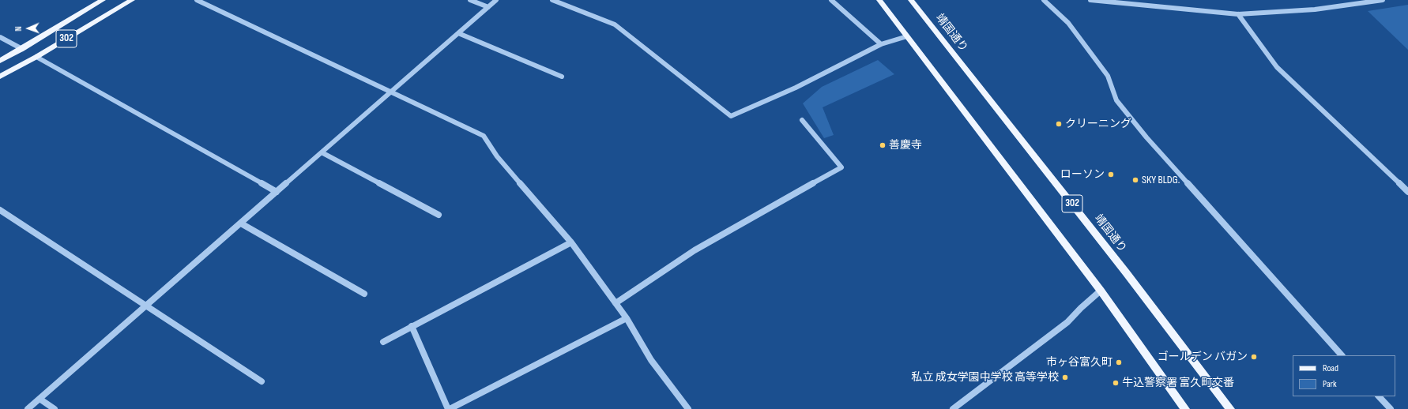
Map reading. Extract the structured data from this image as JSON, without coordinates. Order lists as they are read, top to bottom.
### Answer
{
  "streets": {
    "main road": ["靖国通り", "302"]
  },
  "places": [
    "クリーニング",
    "善慶寺",
    "ローソン",
    "SKY BLDG.",
    "ゴールデン バガン",
    "市ヶ谷富久町",
    "私立 成女学園中学校 高等学校",
    "牛込警察署 富久町交番"
  ],
  "legend": ["Road", "Park"],
  "north": "left"
}
